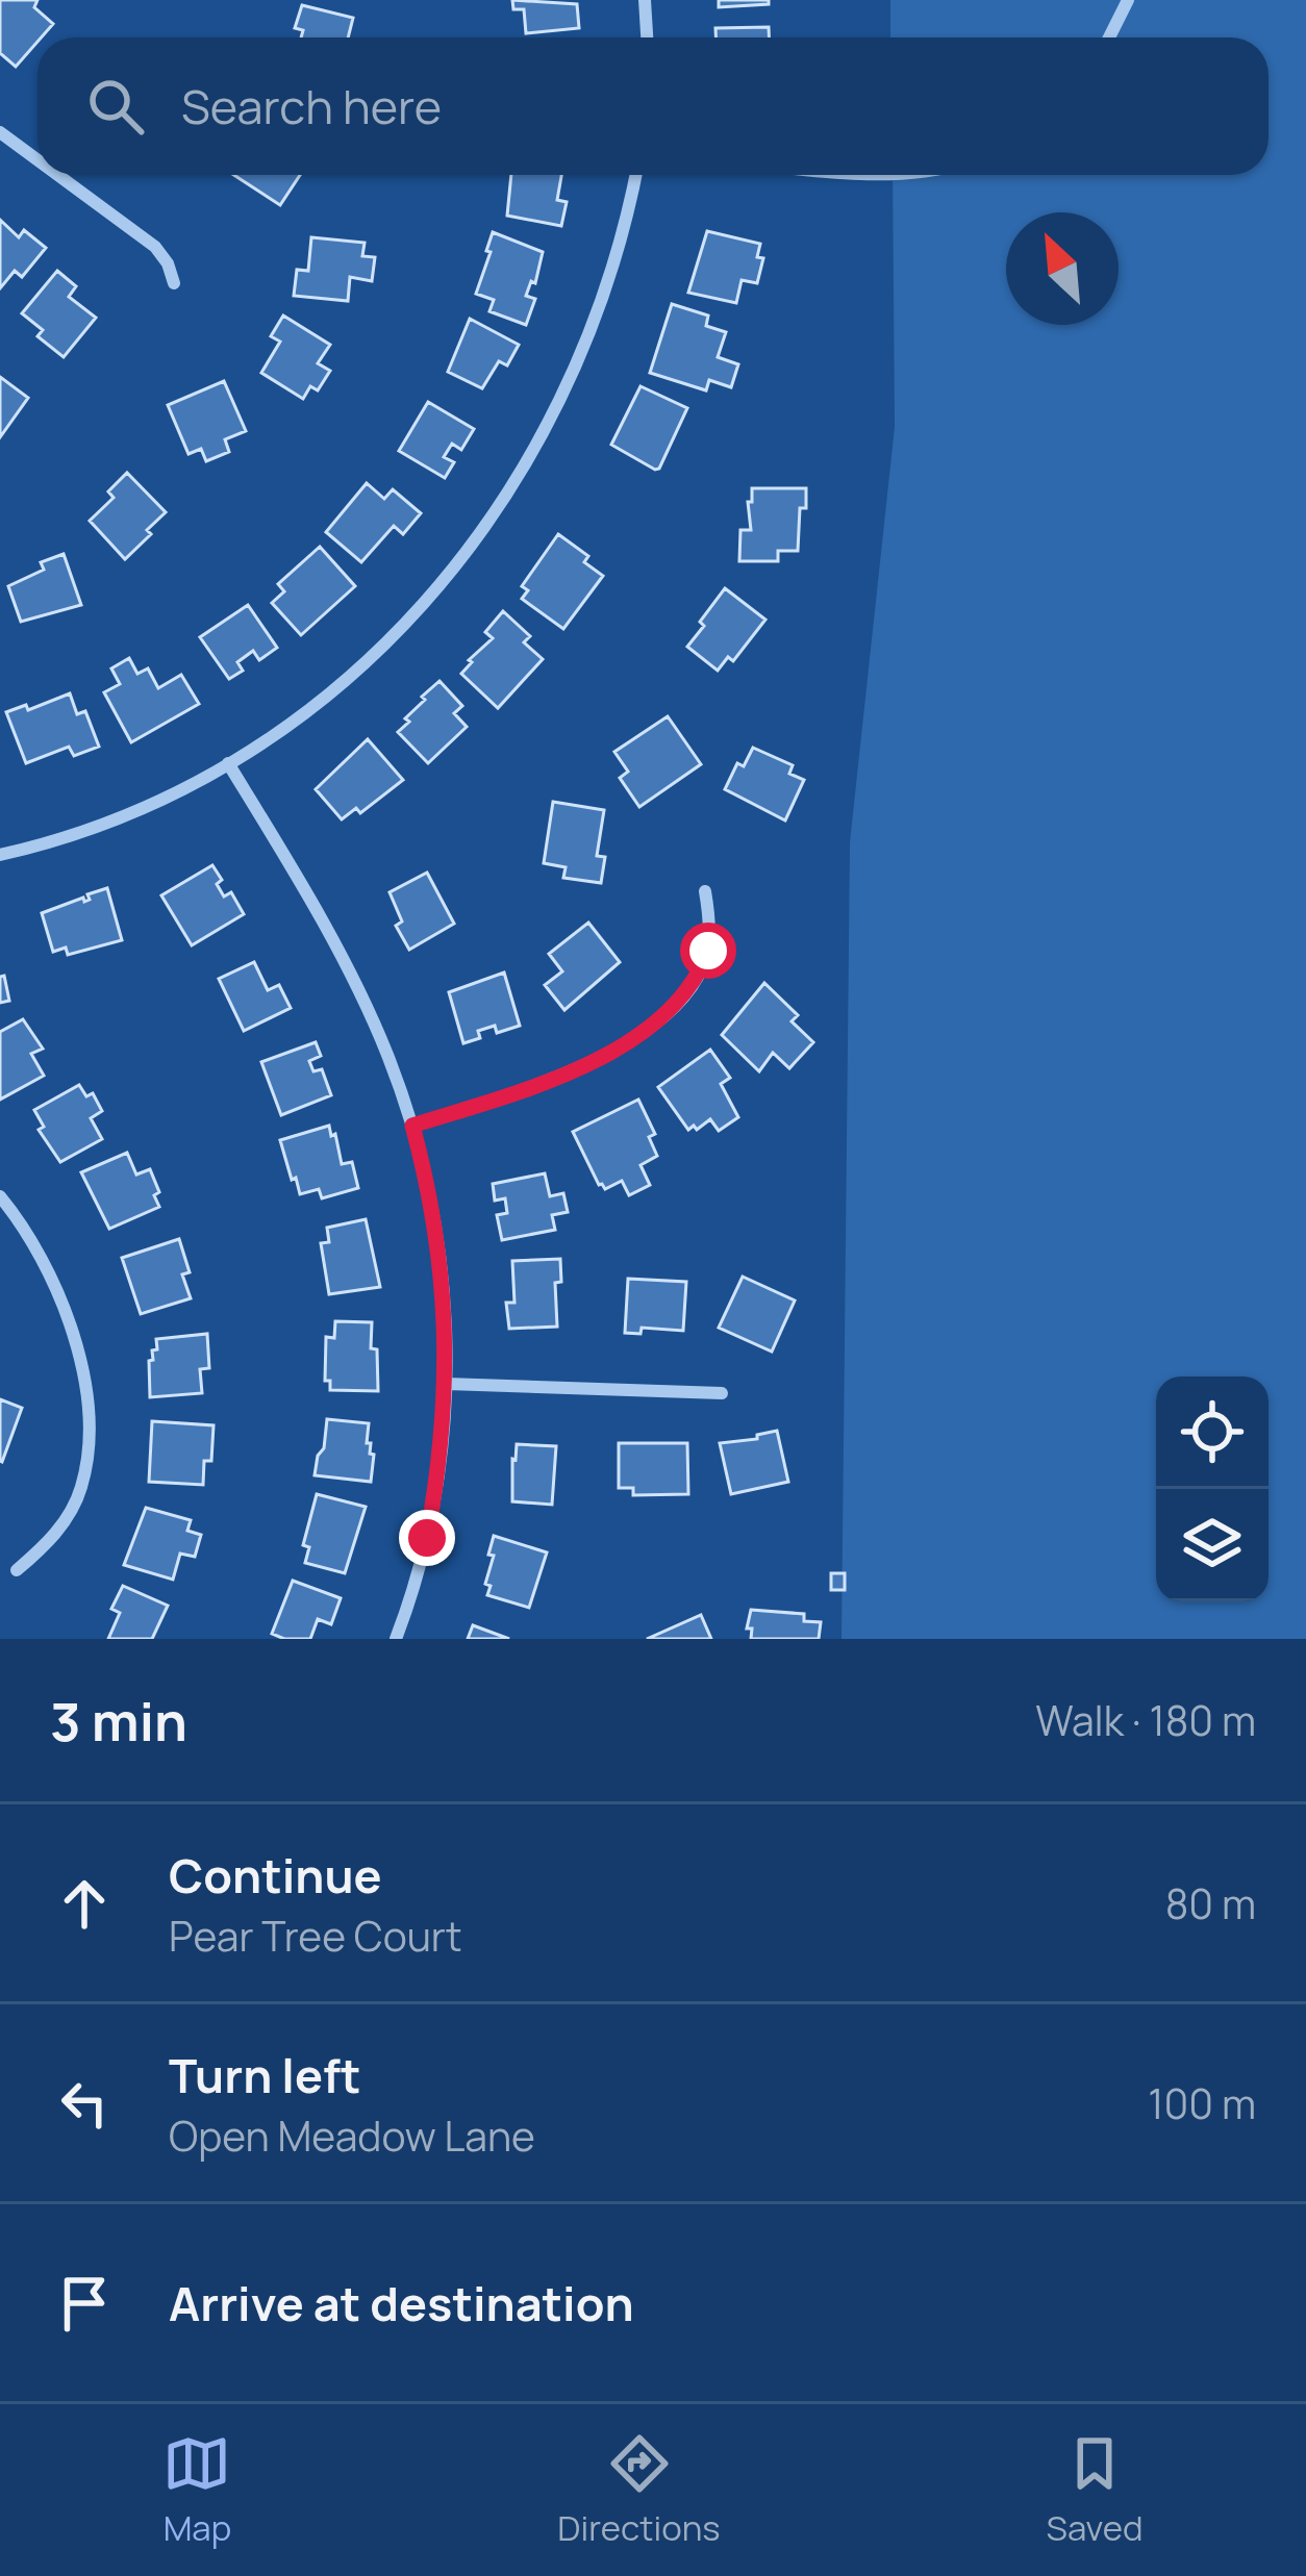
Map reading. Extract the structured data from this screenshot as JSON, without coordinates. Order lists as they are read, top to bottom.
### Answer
{
  "north": "top left",
  "page": {
    "search": "Search here",
    "heading": ["3 min", "Walk · 180 m"],
    "list": [
      ["Continue", "Pear Tree Court", "80 m"],
      ["Turn left", "Open Meadow Lane", "100 m"],
      "Arrive at destination"
    ],
    "nav": ["Map", "Directions", "Saved"]
  }
}
